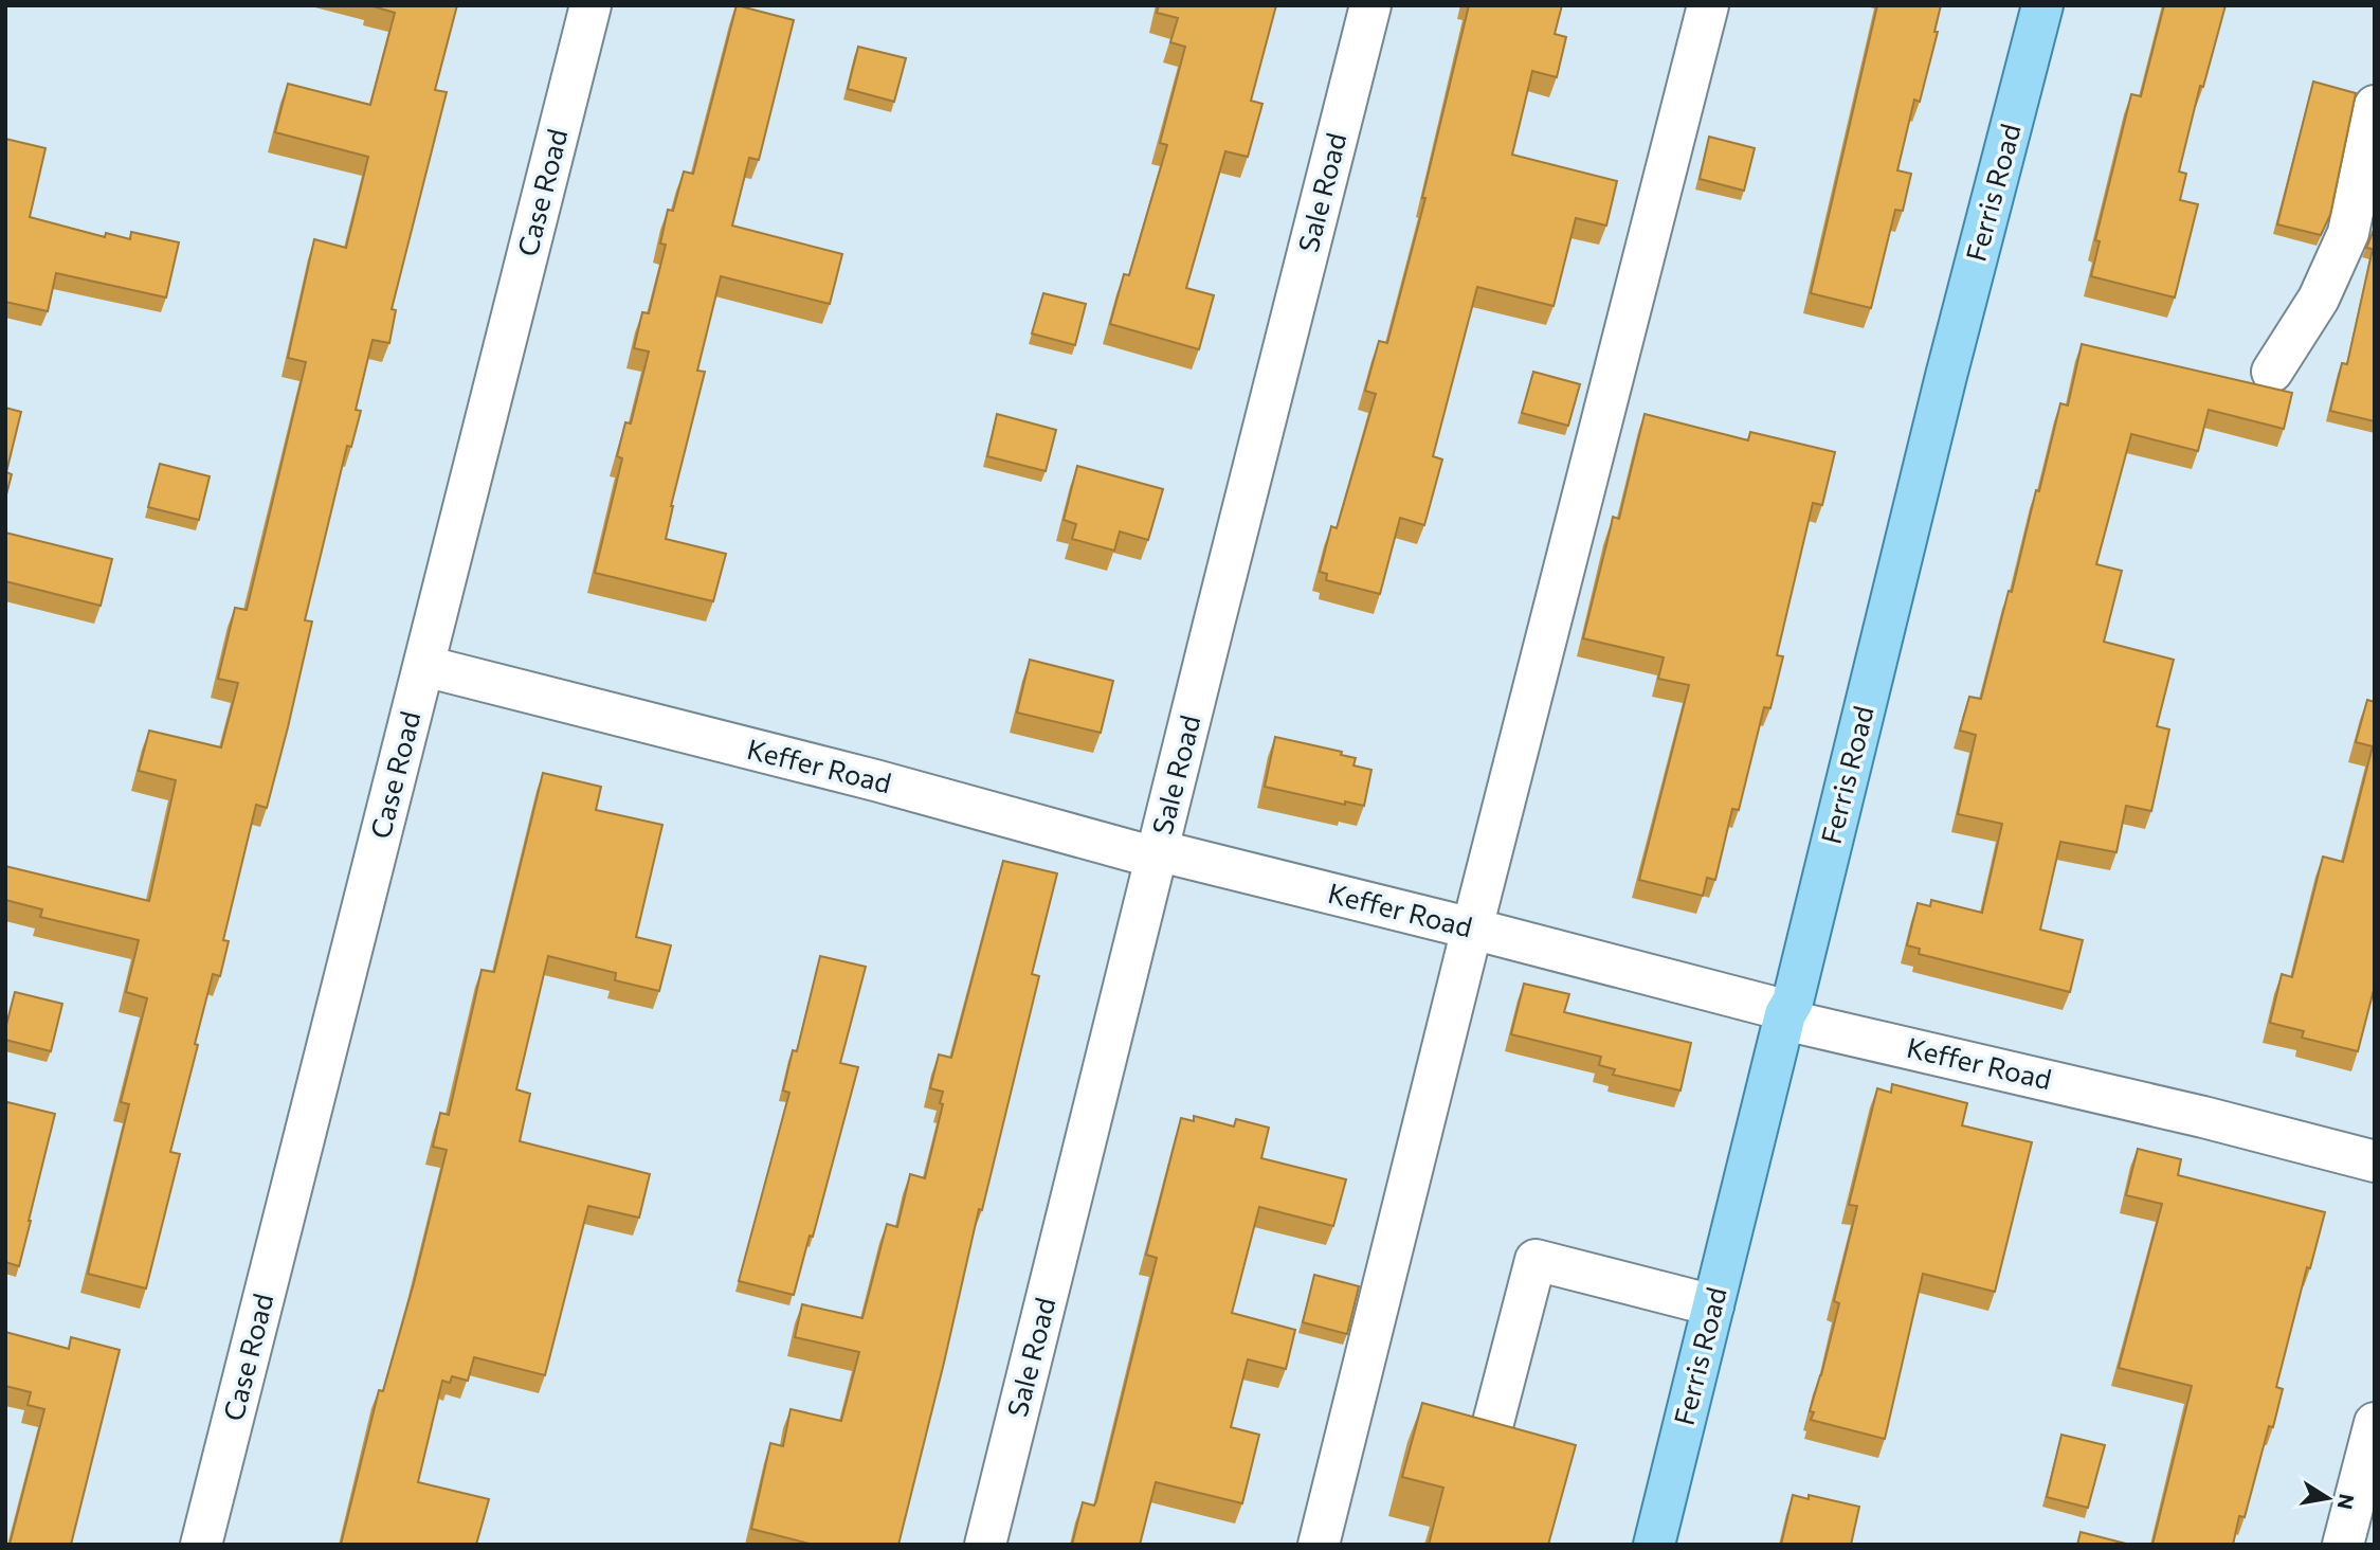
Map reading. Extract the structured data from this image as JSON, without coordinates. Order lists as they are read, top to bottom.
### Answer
{
  "streets": {
    "main road": ["Ferris Road"],
    "street": ["Case Road", "Sale Road", "Keffer Road"]
  },
  "crossings": [
    ["Case Road", "Keffer Road"],
    ["Sale Road", "Keffer Road"],
    ["Ferris Road", "Keffer Road"]
  ],
  "north": "right"
}
